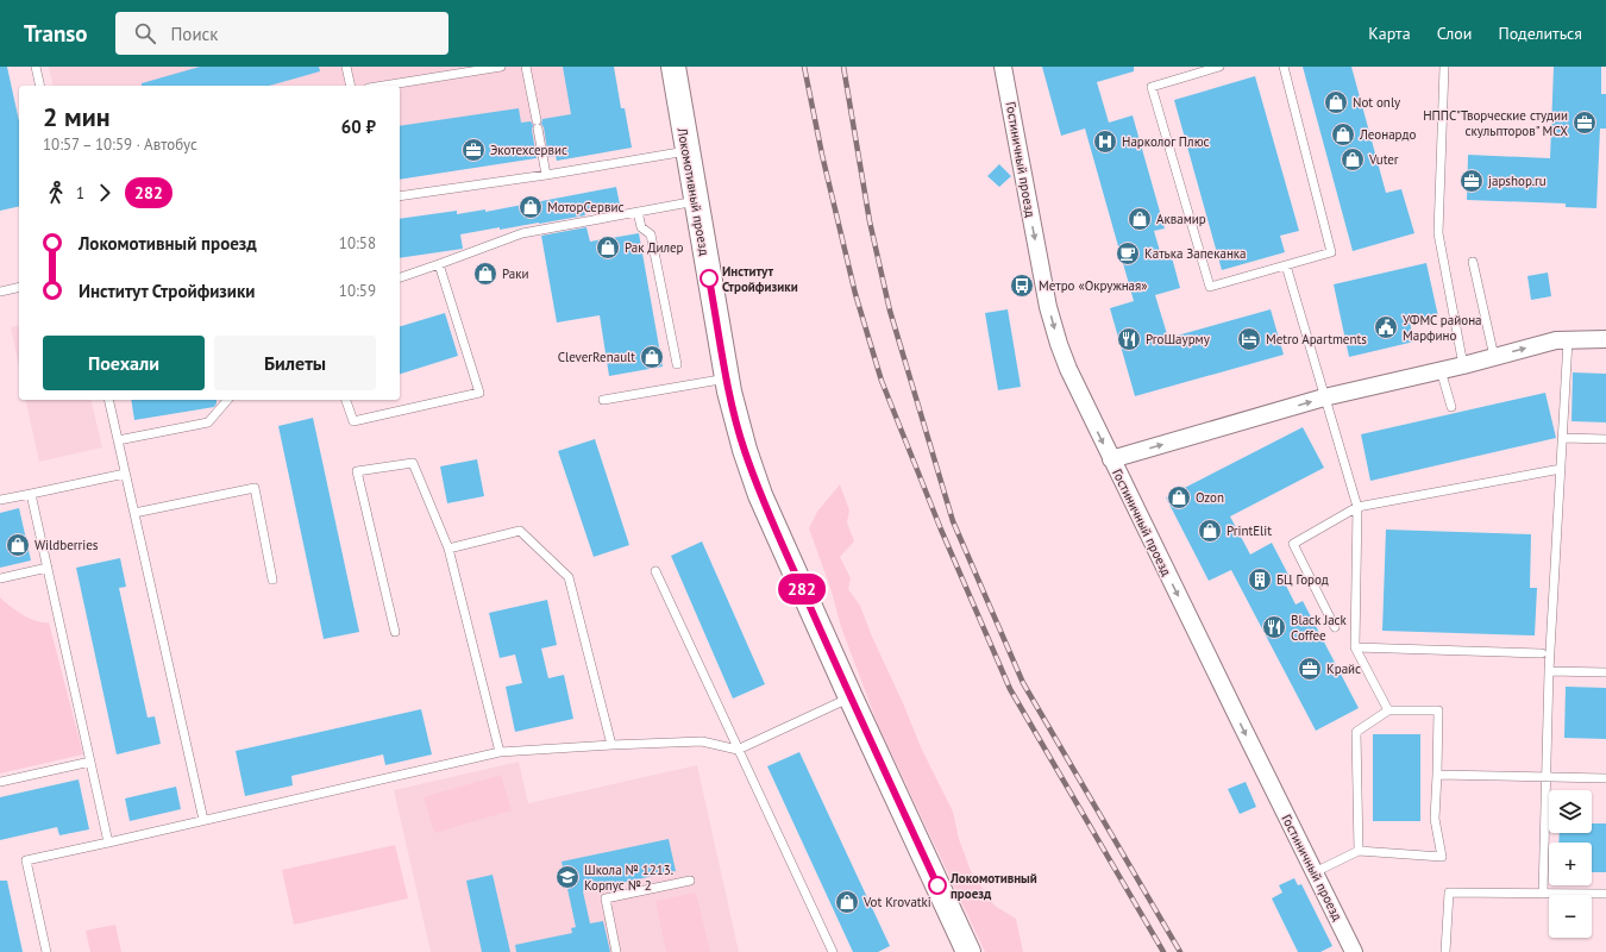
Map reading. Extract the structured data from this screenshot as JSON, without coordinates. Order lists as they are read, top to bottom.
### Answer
{
  "streets": {
    "street": ["Гостиничный проезд", "Локомотивный проезд"]
  },
  "one_way": ["Гостиничный проезд"],
  "places": {
    "shop": [
      "Not only",
      "Леонардо",
      "Vuter",
      "МоторСервис",
      "Аквамир",
      "Рак Дилер",
      "Раки",
      "CleverRenault",
      "Ozon",
      "PrintElit",
      "Wildberries",
      "Vot Krovatki"
    ],
    "office": [
      "НППС\"Творческие студии скульпторов\" МСХ",
      "Экотехсервис",
      "japshop.ru",
      "Крайс"
    ],
    "hospital": ["Нарколог Плюс"],
    "cafe": ["Катька Запеканка"],
    "other": ["Институт Стройфизики", "Локомотивный проезд"],
    "bus stop": ["Метро «Окружная»"],
    "public building": ["УФМС района Марфино"],
    "restaurant": ["ProШаурму", "Black Jack Coffee"],
    "hotel": ["Metro Apartments"],
    "building": ["БЦ Город"],
    "school or university": ["Школа № 1213. Корпус № 2"]
  },
  "lines": ["bus line 282"],
  "page": {
    "header": "Transo",
    "search": "Поиск",
    "nav": ["Карта", "Слои", "Поделиться"],
    "on_map": "282",
    "heading": ["2 мин", "10:57 – 10:59 · Автобус", "60 ₽"],
    "legs": ["1", "282"],
    "list": [
      {
        "name": "Локомотивный проезд",
        "value": "10:58"
      },
      {
        "name": "Институт Стройфизики",
        "value": "10:59"
      }
    ],
    "buttons": ["Поехали", "Билеты"],
    "map_buttons": ["+", "−"]
  }
}
